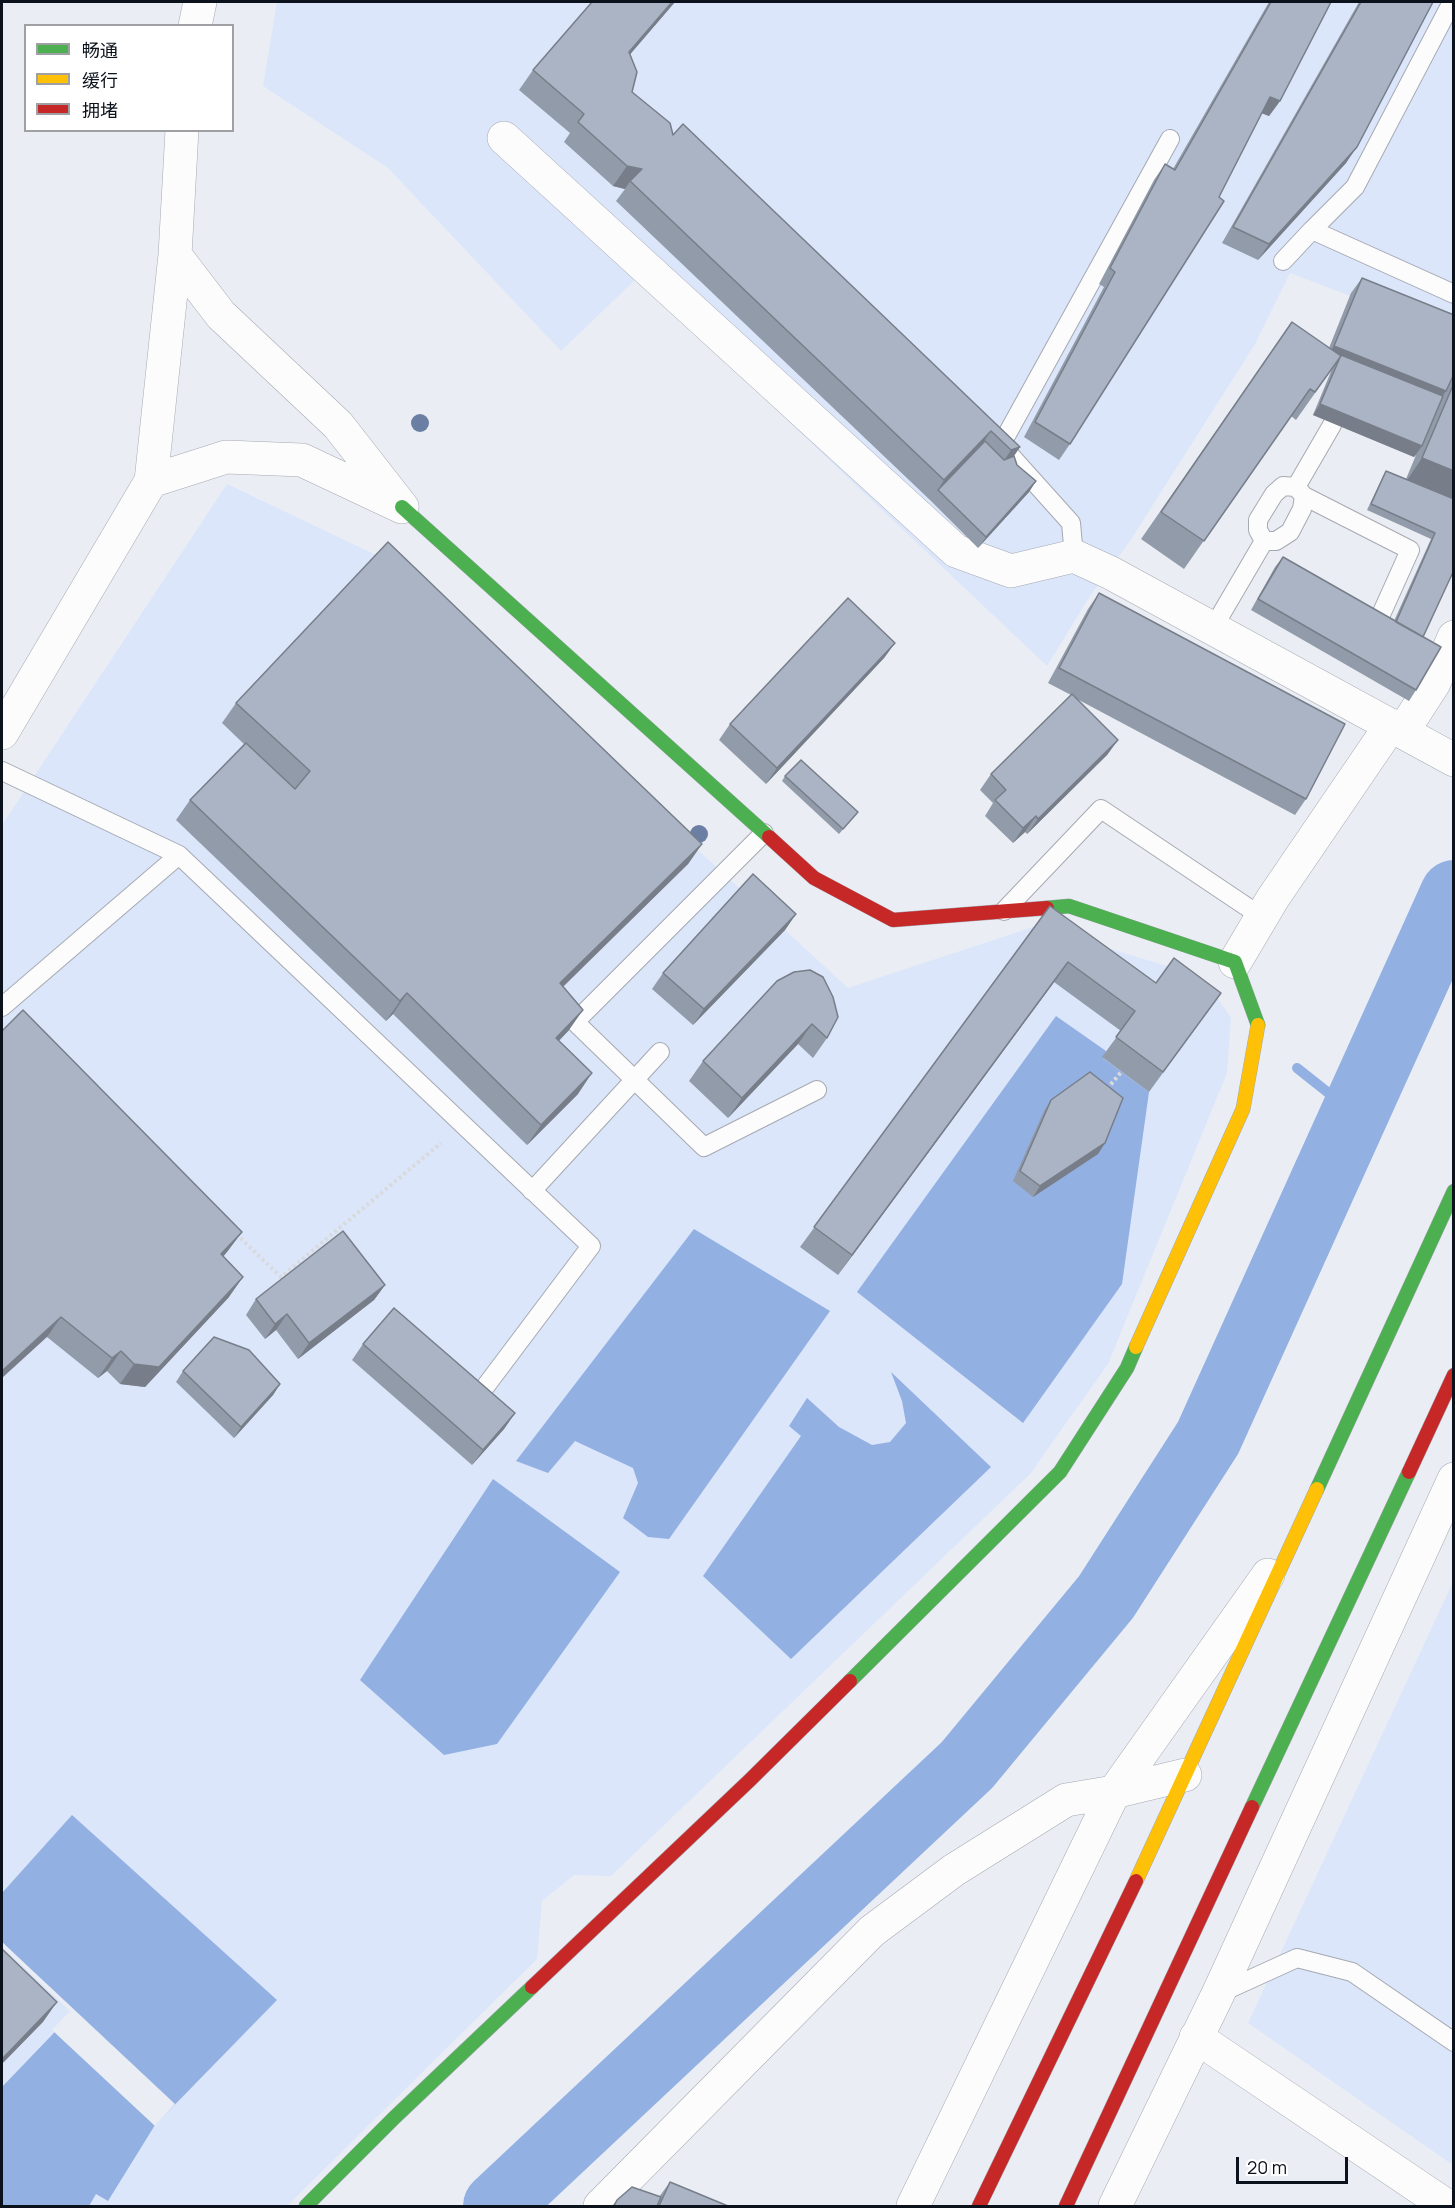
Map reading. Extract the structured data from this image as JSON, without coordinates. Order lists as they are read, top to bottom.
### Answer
{
  "legend": ["畅通", "缓行", "拥堵"],
  "scale_bar": "20 m"
}
